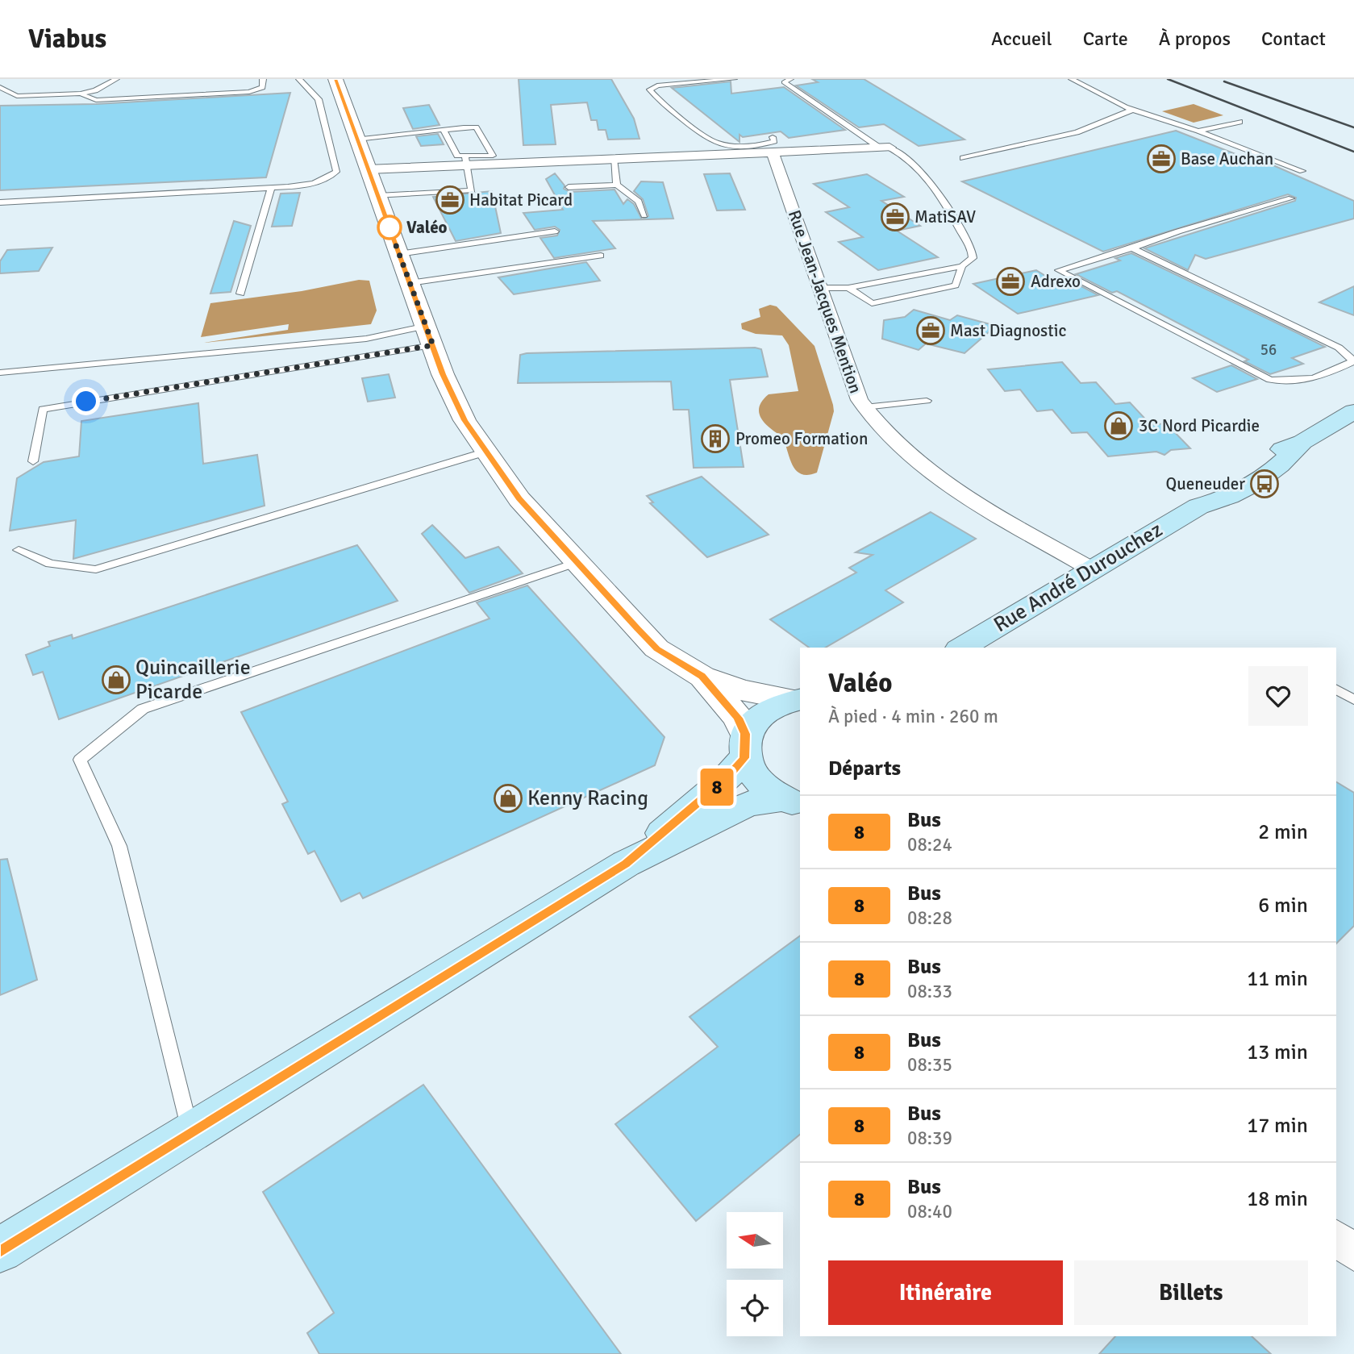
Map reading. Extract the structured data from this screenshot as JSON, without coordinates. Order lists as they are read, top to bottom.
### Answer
{
  "streets": {
    "main road": ["Rue André Durouchez"],
    "street": ["Rue Jean-Jacques Mention"]
  },
  "crossings": [
    ["Rue Jean-Jacques Mention", "Rue André Durouchez"]
  ],
  "places": {
    "office": [
      "Base Auchan",
      "Habitat Picard",
      "MatiSAV",
      "Adrexo",
      "Mast Diagnostic"
    ],
    "other": ["Valéo"],
    "shop": ["3C Nord Picardie", "Quincaillerie Picarde", "Kenny Racing"],
    "building": ["Promeo Formation"],
    "bus stop": ["Queneuder"]
  },
  "lines": ["bus line 8"],
  "house_numbers": ["56"],
  "north": "left",
  "page": {
    "header": "Viabus",
    "nav": [
      "Accueil",
      "Carte",
      "À propos",
      "Contact"
    ],
    "on_map": "8",
    "heading": [
      ["Valéo", "À pied · 4 min · 260 m"],
      "Départs"
    ],
    "list": [
      {
        "mark": "8",
        "name": "Bus",
        "note": "08:24",
        "value": "2 min"
      },
      {
        "mark": "8",
        "name": "Bus",
        "note": "08:28",
        "value": "6 min"
      },
      {
        "mark": "8",
        "name": "Bus",
        "note": "08:33",
        "value": "11 min"
      },
      {
        "mark": "8",
        "name": "Bus",
        "note": "08:35",
        "value": "13 min"
      },
      {
        "mark": "8",
        "name": "Bus",
        "note": "08:39",
        "value": "17 min"
      },
      {
        "mark": "8",
        "name": "Bus",
        "note": "08:40",
        "value": "18 min"
      }
    ],
    "buttons": ["Itinéraire", "Billets"]
  }
}
